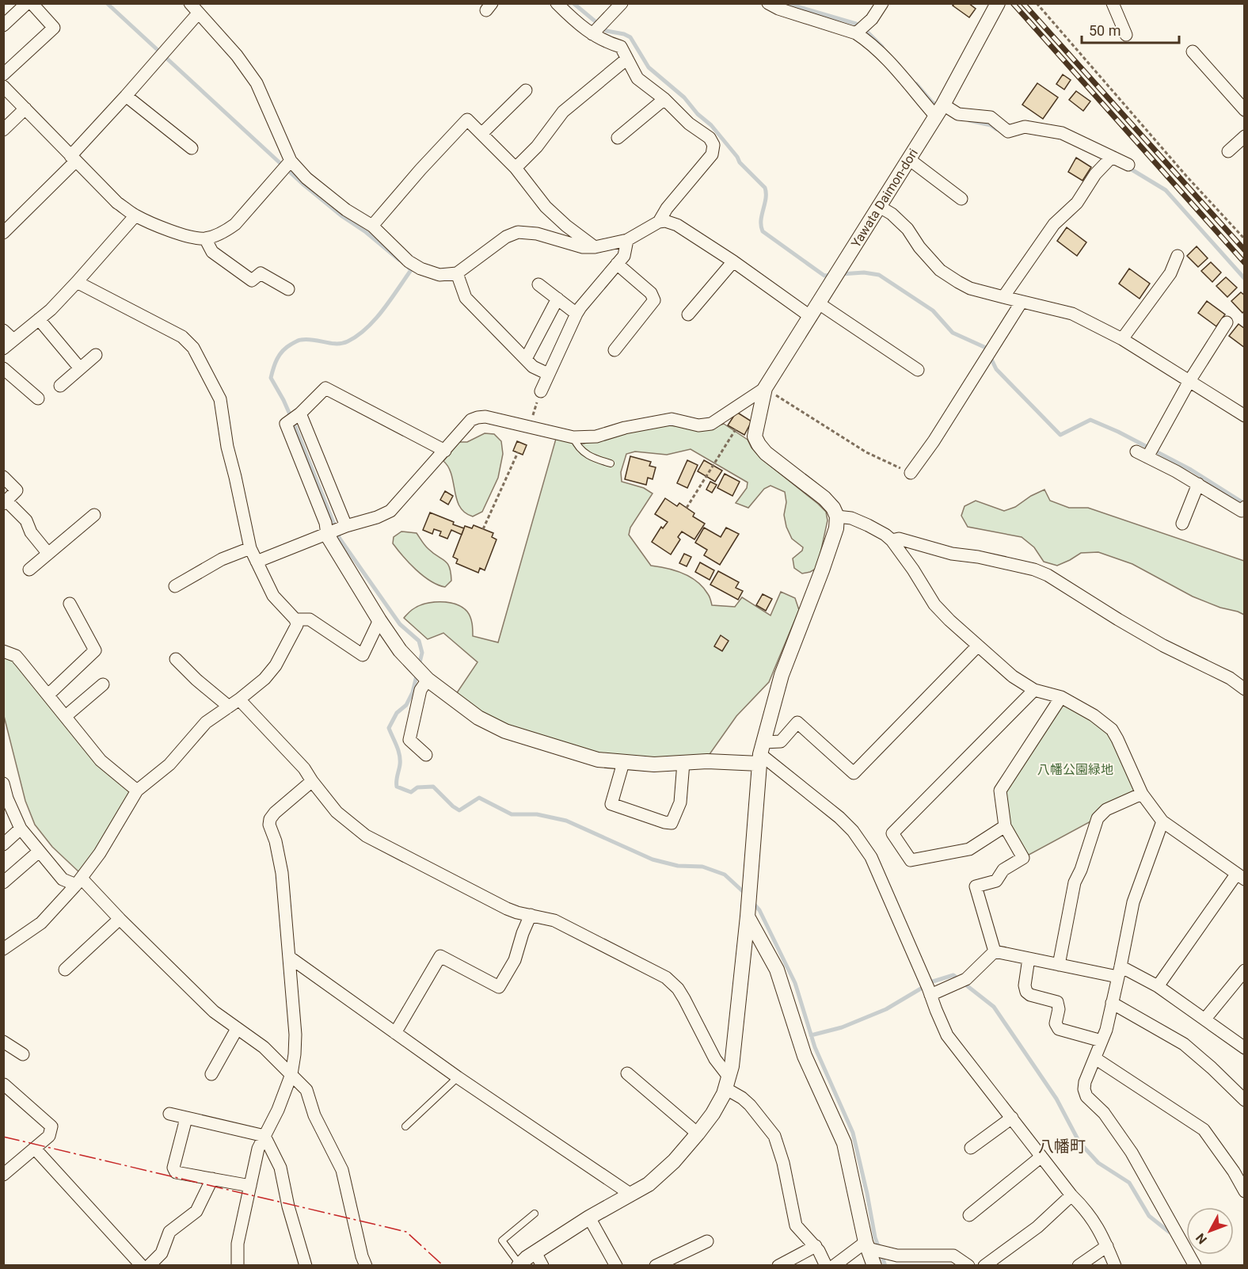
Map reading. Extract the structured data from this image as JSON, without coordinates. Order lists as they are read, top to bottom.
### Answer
{
  "streets": {
    "street": ["Yawata Daimon-dori"]
  },
  "districts": ["八幡町"],
  "parks": ["八幡公園緑地"],
  "scale_bar": "50 m",
  "north": "bottom left"
}
